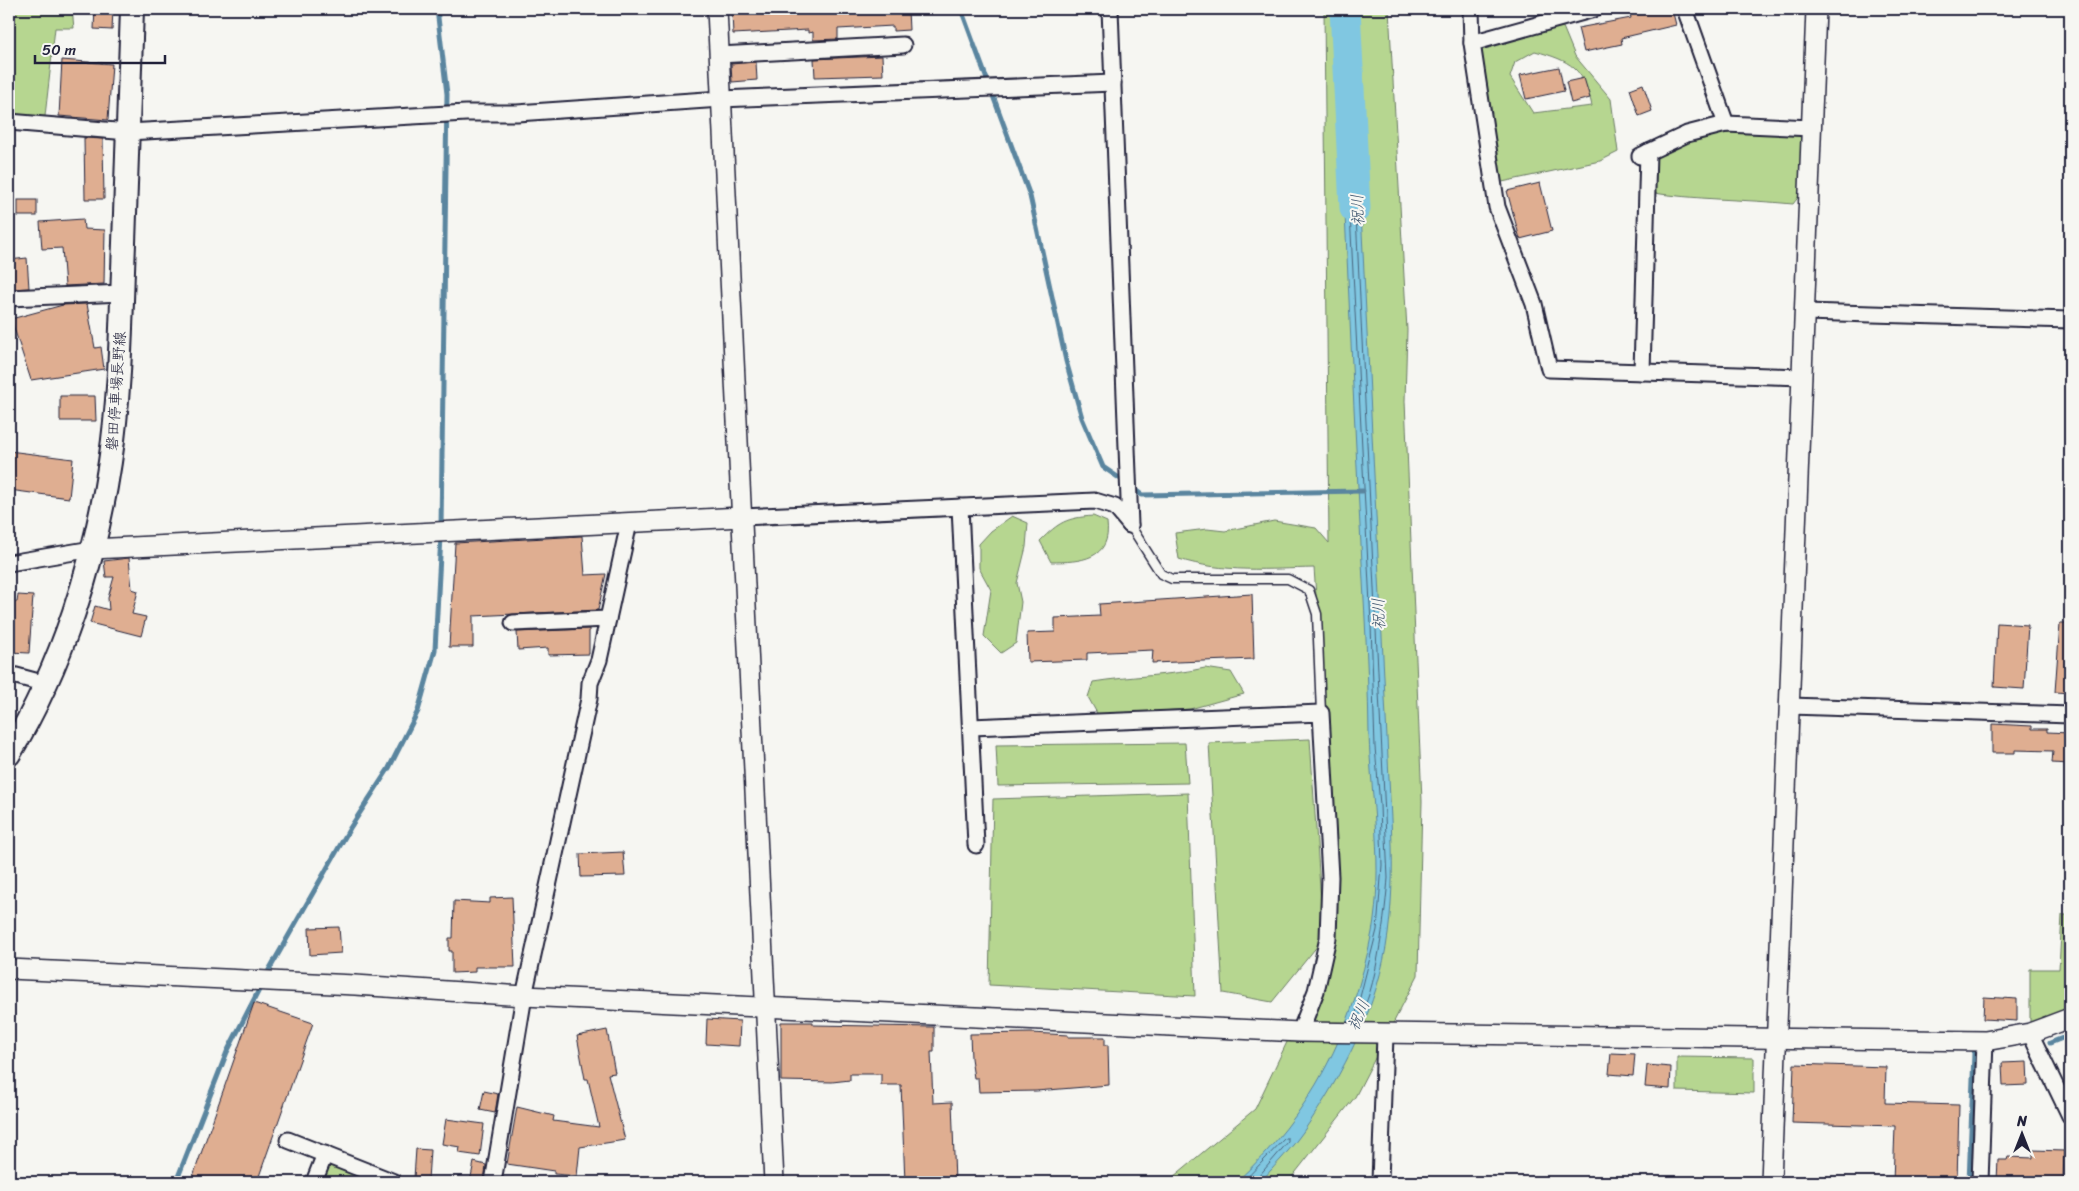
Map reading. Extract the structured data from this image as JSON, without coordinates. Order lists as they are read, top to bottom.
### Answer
{
  "streets": {
    "main road": ["磐田停車場長野線"]
  },
  "water": ["祝川"],
  "scale_bar": "50 m",
  "north": "top"
}
